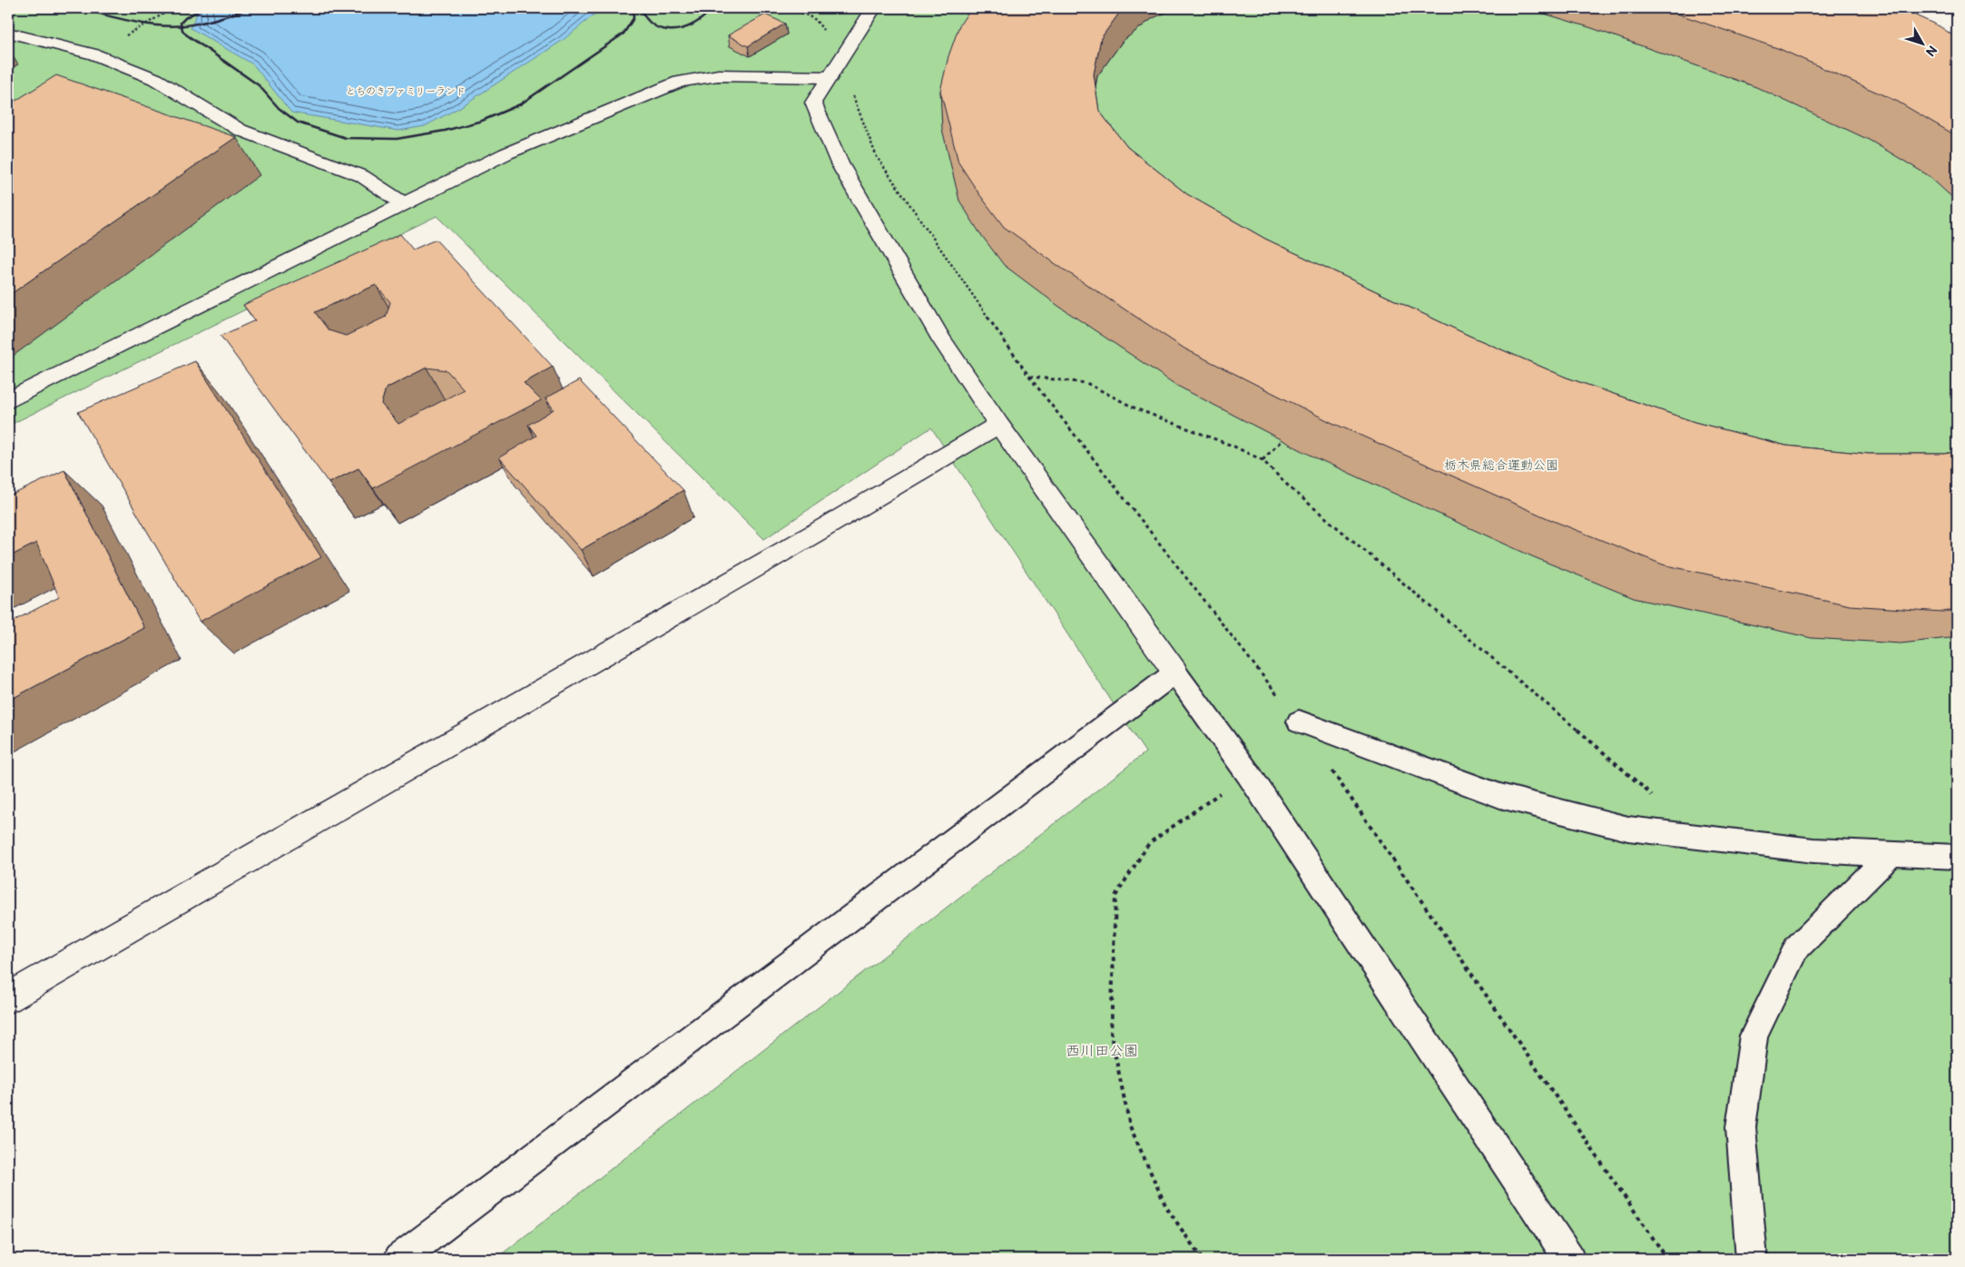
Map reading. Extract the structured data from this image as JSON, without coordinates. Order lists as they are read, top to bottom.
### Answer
{
  "parks": ["とちのきファミリーランド", "栃木県総合運動公園", "西川田公園"],
  "north": "bottom right"
}
